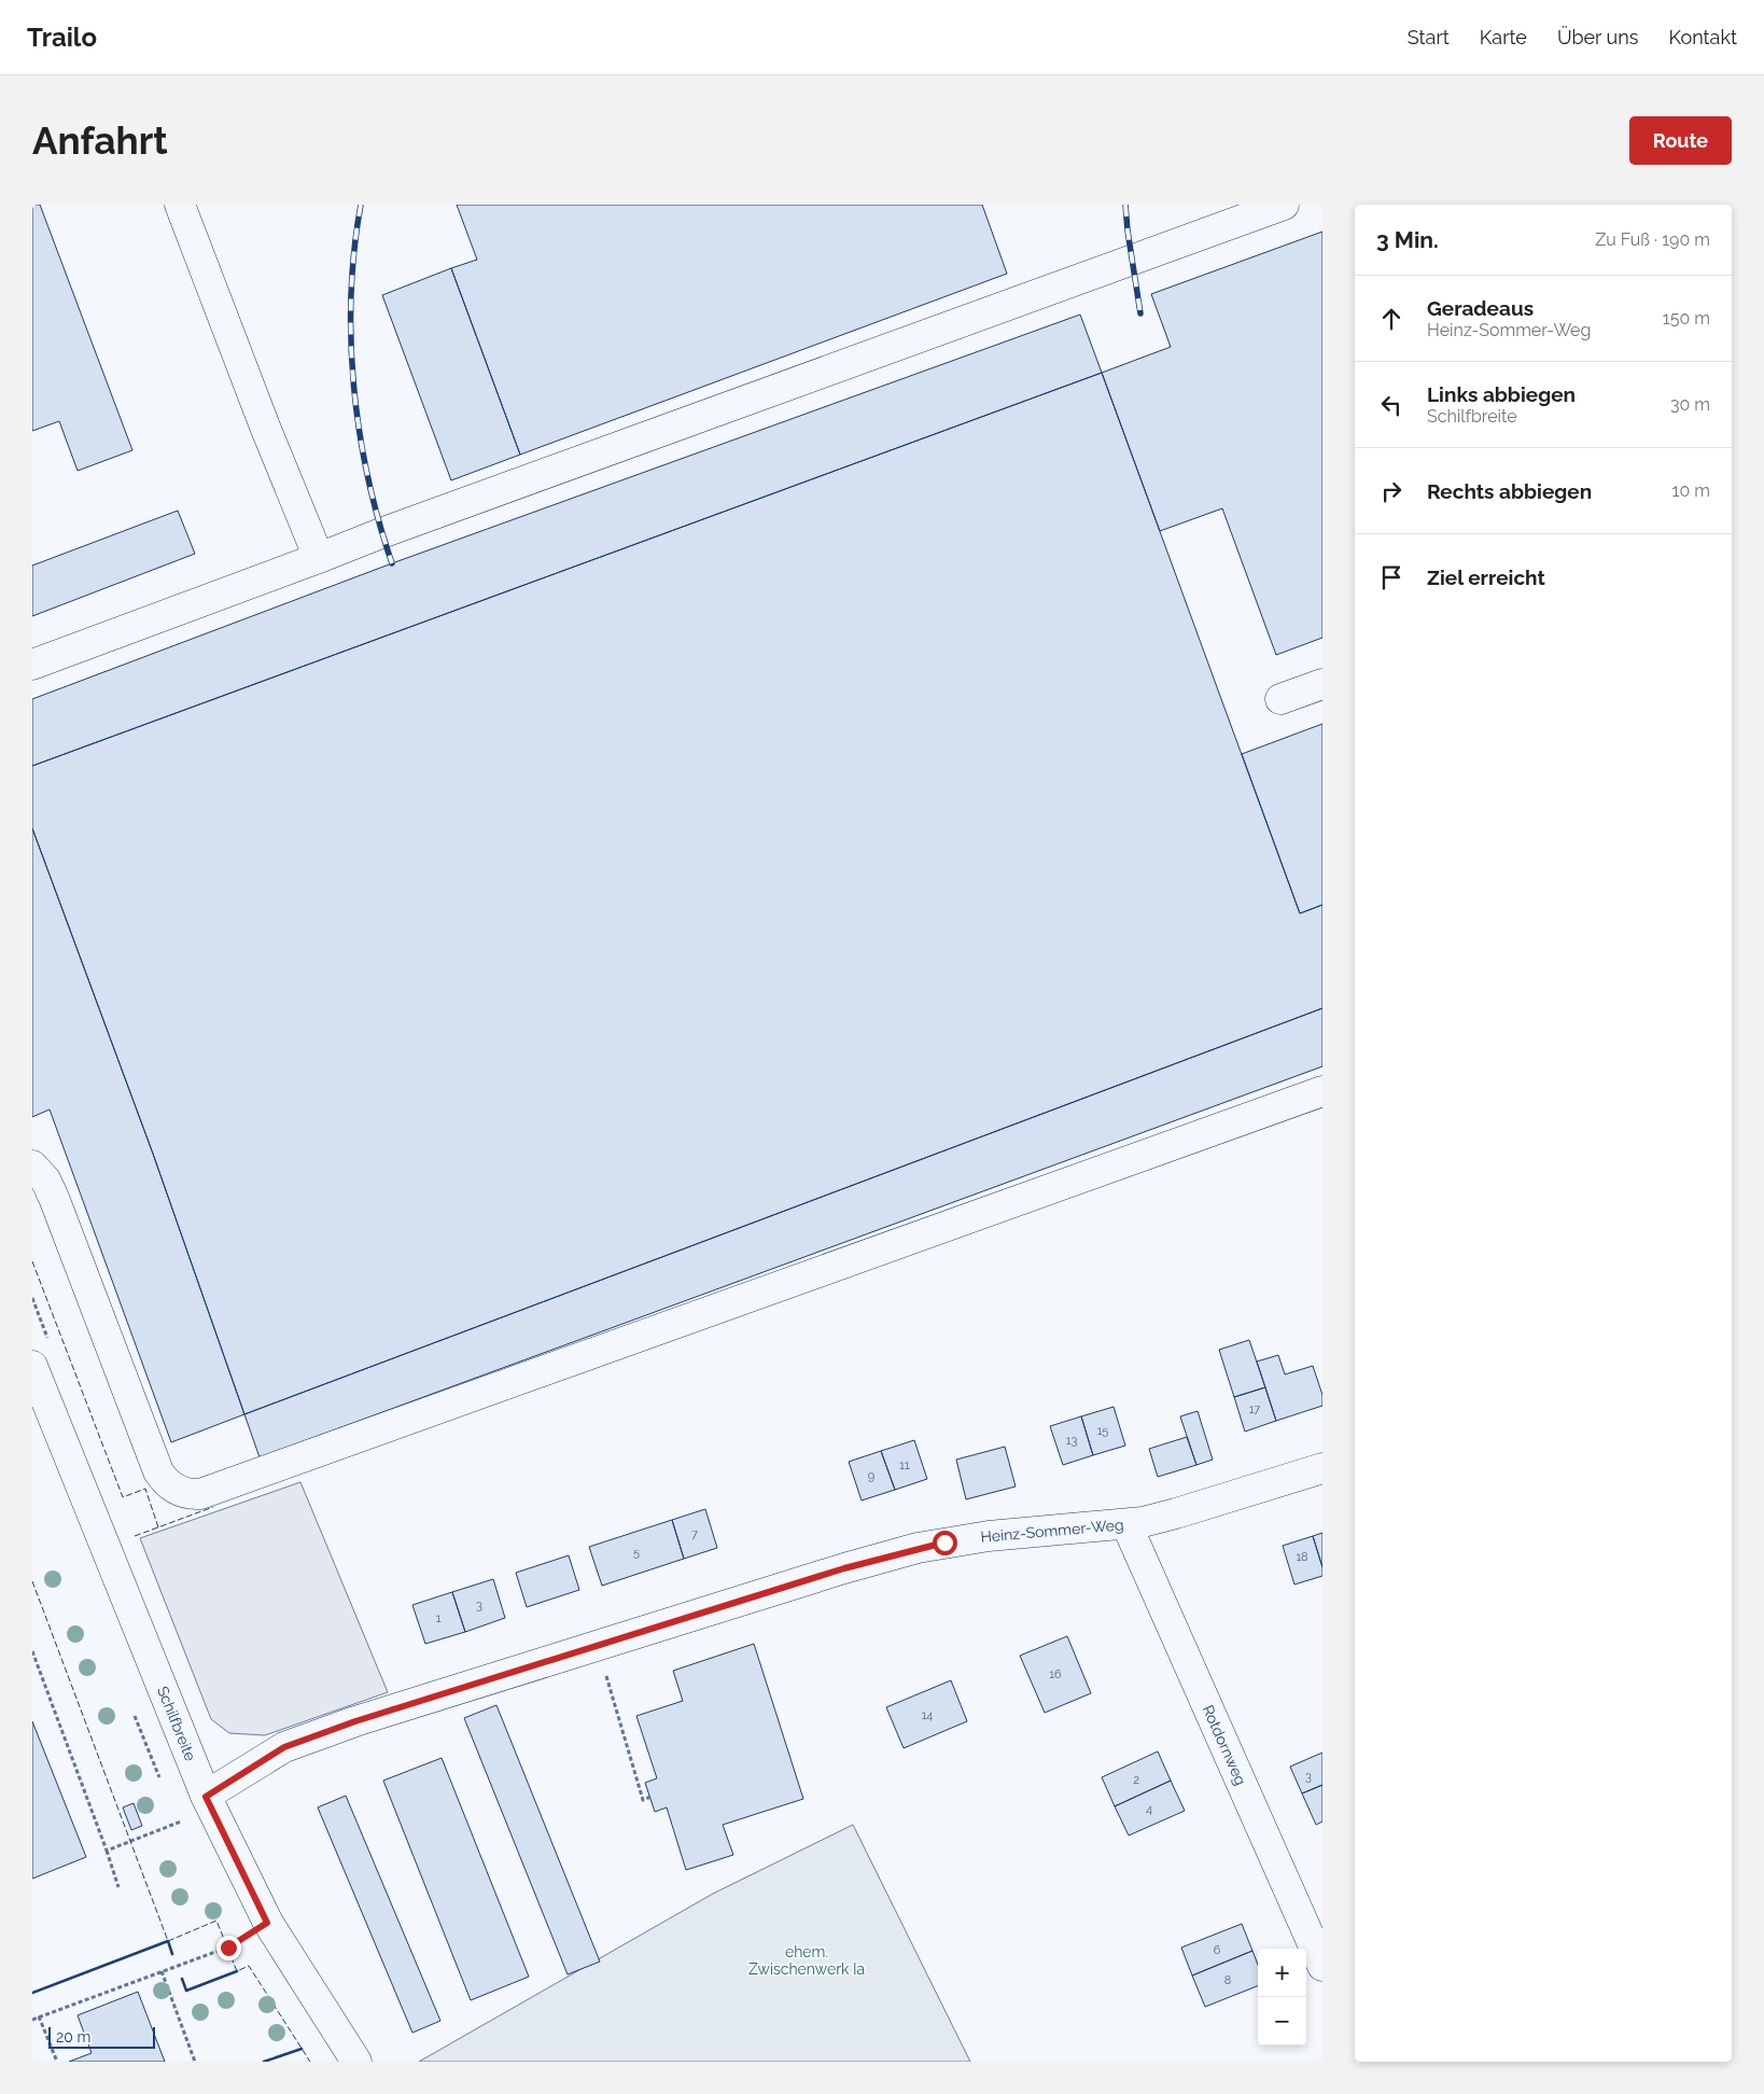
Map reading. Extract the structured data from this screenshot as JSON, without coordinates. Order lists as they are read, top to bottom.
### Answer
{
  "streets": {
    "street": ["Heinz-Sommer-Weg", "Schilfbreite", "Rotdornweg"]
  },
  "crossings": [
    ["Heinz-Sommer-Weg", "Schilfbreite"],
    ["Heinz-Sommer-Weg", "Rotdornweg"]
  ],
  "parks": ["ehem. Zwischenwerk Ia"],
  "house_numbers": [
    "17",
    "15",
    "13",
    "11",
    "9",
    "7",
    "5",
    "18",
    "3",
    "1",
    "16",
    "14",
    "3",
    "2",
    "4",
    "6",
    "8"
  ],
  "scale_bar": "20 m",
  "page": {
    "header": "Trailo",
    "nav": [
      "Start",
      "Karte",
      "Über uns",
      "Kontakt"
    ],
    "buttons": "Route",
    "title": "Anfahrt",
    "heading": ["3 Min.", "Zu Fuß · 190 m"],
    "list": [
      ["Geradeaus", "Heinz-Sommer-Weg", "150 m"],
      ["Links abbiegen", "Schilfbreite", "30 m"],
      ["Rechts abbiegen", "10 m"],
      "Ziel erreicht"
    ],
    "map_buttons": ["+", "−"],
    "scale": "20 m"
  }
}
